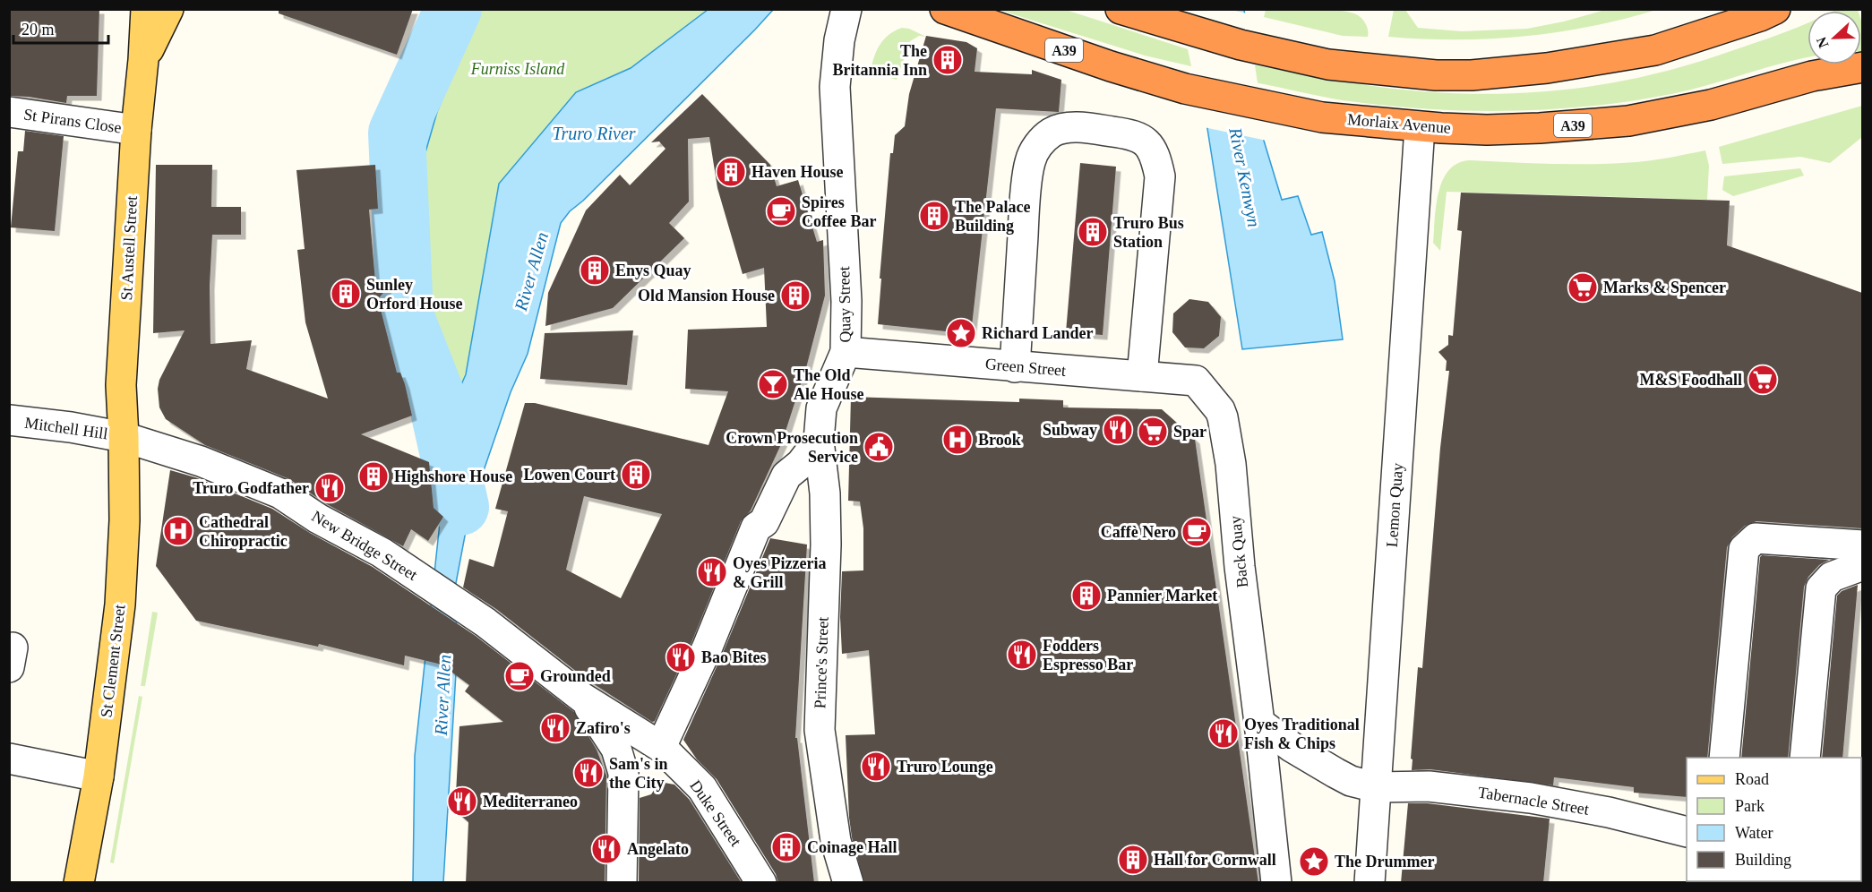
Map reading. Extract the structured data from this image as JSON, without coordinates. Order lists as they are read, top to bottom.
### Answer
{
  "streets": {
    "highway": ["A39", "Morlaix Avenue"],
    "main road": ["St Austell Street", "St Clement Street"],
    "street": [
      "St Pirans Close",
      "Quay Street",
      "Green Street",
      "Mitchell Hill",
      "Lemon Quay",
      "New Bridge Street",
      "Back Quay",
      "Prince's Street",
      "Tabernacle Street",
      "Duke Street"
    ]
  },
  "crossings": [
    ["St Pirans Close", "St Austell Street"],
    ["Morlaix Avenue", "Lemon Quay"],
    ["St Austell Street", "Mitchell Hill"],
    ["St Austell Street", "New Bridge Street"],
    ["St Austell Street", "St Clement Street"],
    ["Quay Street", "Green Street"],
    ["Quay Street", "Prince's Street"],
    ["Green Street", "Back Quay"],
    ["Mitchell Hill", "New Bridge Street"],
    ["Mitchell Hill", "St Clement Street"],
    ["Lemon Quay", "Tabernacle Street"],
    ["New Bridge Street", "St Clement Street"],
    ["New Bridge Street", "Duke Street"]
  ],
  "water": ["Truro River", "River Kenwyn", "River Allen"],
  "parks": ["Furniss Island"],
  "places": {
    "building": [
      "The Britannia Inn",
      "Haven House",
      "The Palace Building",
      "Truro Bus Station",
      "Enys Quay",
      "Sunley Orford House",
      "Old Mansion House",
      "Lowen Court",
      "Highshore House",
      "Pannier Market",
      "Coinage Hall",
      "Hall for Cornwall"
    ],
    "cafe": ["Spires Coffee Bar", "Caffè Nero", "Grounded"],
    "supermarket": ["Marks & Spencer", "M&S Foodhall", "Spar"],
    "place": ["Richard Lander", "The Drummer"],
    "bar": ["The Old Ale House"],
    "restaurant": [
      "Subway",
      "Truro Godfather",
      "Oyes Pizzeria & Grill",
      "Fodders Espresso Bar",
      "Bao Bites",
      "Zafiro's",
      "Oyes Traditional Fish & Chips",
      "Truro Lounge",
      "Sam's in the City",
      "Mediterraneo",
      "Angelato"
    ],
    "hospital": ["Brook", "Cathedral Chiropractic"],
    "public building": ["Crown Prosecution Service"]
  },
  "legend": [
    "Road",
    "Park",
    "Water",
    "Building"
  ],
  "scale_bar": "20 m",
  "north": "left"
}
